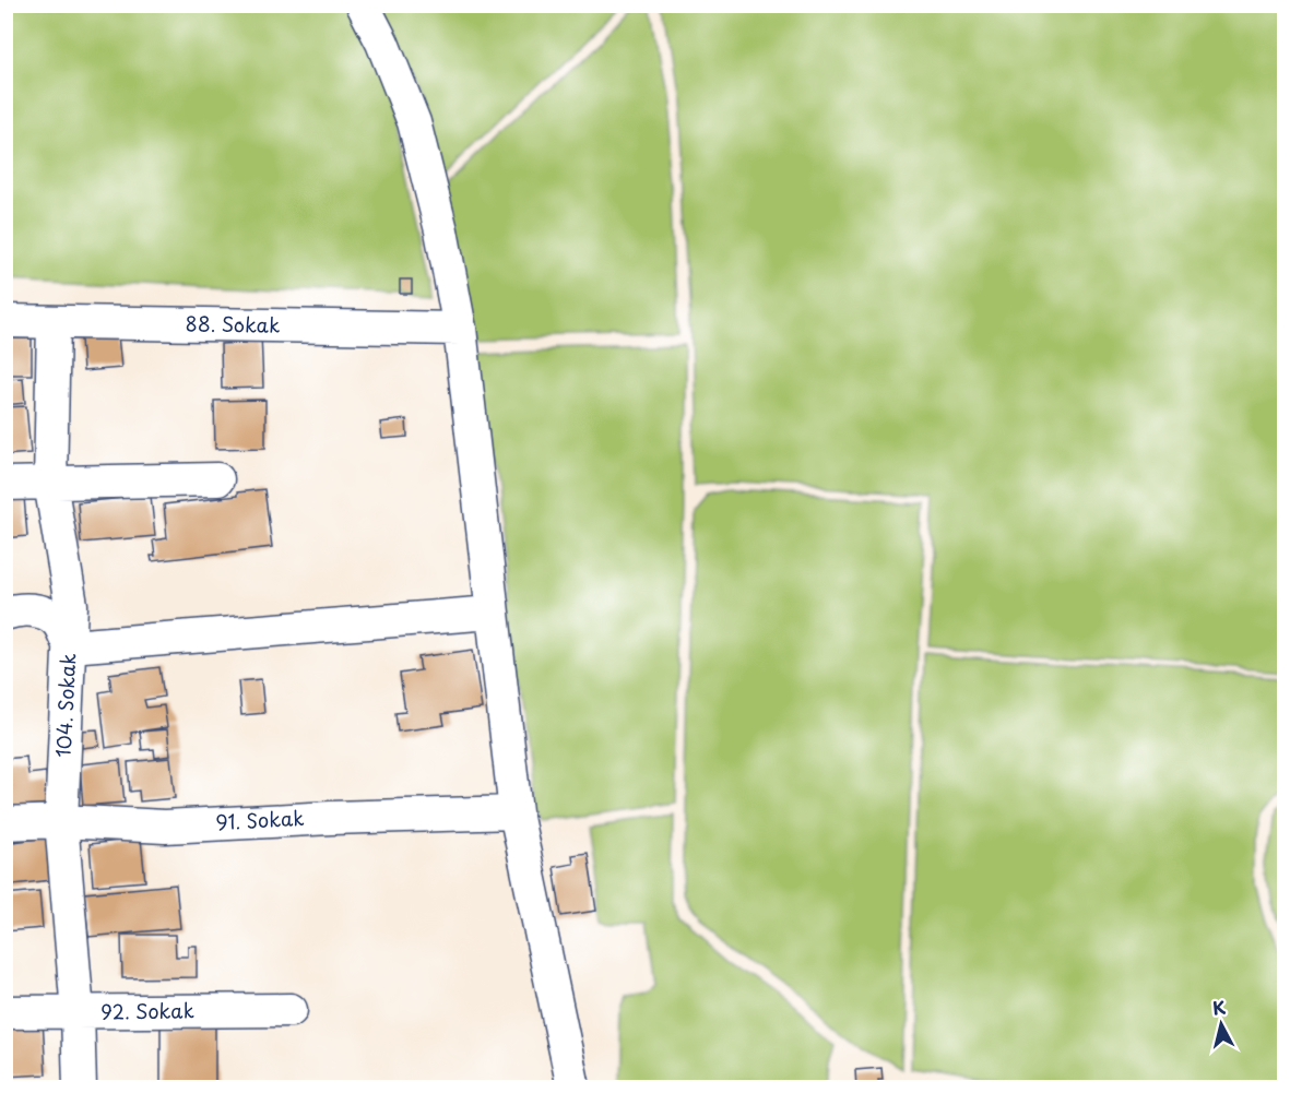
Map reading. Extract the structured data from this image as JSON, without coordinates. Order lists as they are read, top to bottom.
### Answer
{
  "streets": {
    "street": [
      "88. Sokak",
      "104. Sokak",
      "91. Sokak",
      "92. Sokak"
    ]
  },
  "crossings": [
    ["88. Sokak", "104. Sokak"],
    ["104. Sokak", "91. Sokak"],
    ["104. Sokak", "92. Sokak"]
  ],
  "north": "top"
}
